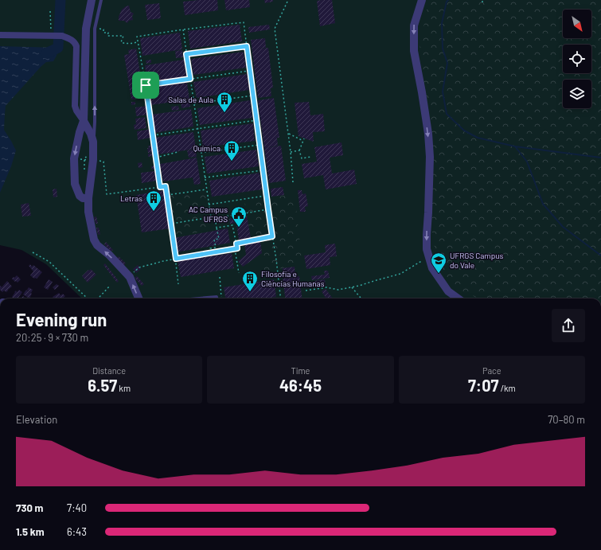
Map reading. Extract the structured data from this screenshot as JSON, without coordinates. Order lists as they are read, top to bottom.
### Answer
{
  "places": {
    "building": [
      "Salas de Aula",
      "Química",
      "Letras",
      "Filosofia e Ciências Humanas"
    ],
    "public building": ["AC Campus UFRGS"],
    "school or university": ["UFRGS Campus do Vale"]
  },
  "north": "bottom right",
  "page": {
    "heading": ["Evening run", "20:25 · 9 × 730 m"],
    "stats": [
      ["Distance", "6.57 km"],
      ["Time", "46:45"],
      ["Pace", "7:07 /km"]
    ],
    "chart": ["Elevation", "70–80 m"],
    "list": [
      {
        "name": "730 m",
        "note": "7:40"
      },
      {
        "name": "1.5 km",
        "note": "6:43"
      }
    ]
  }
}
